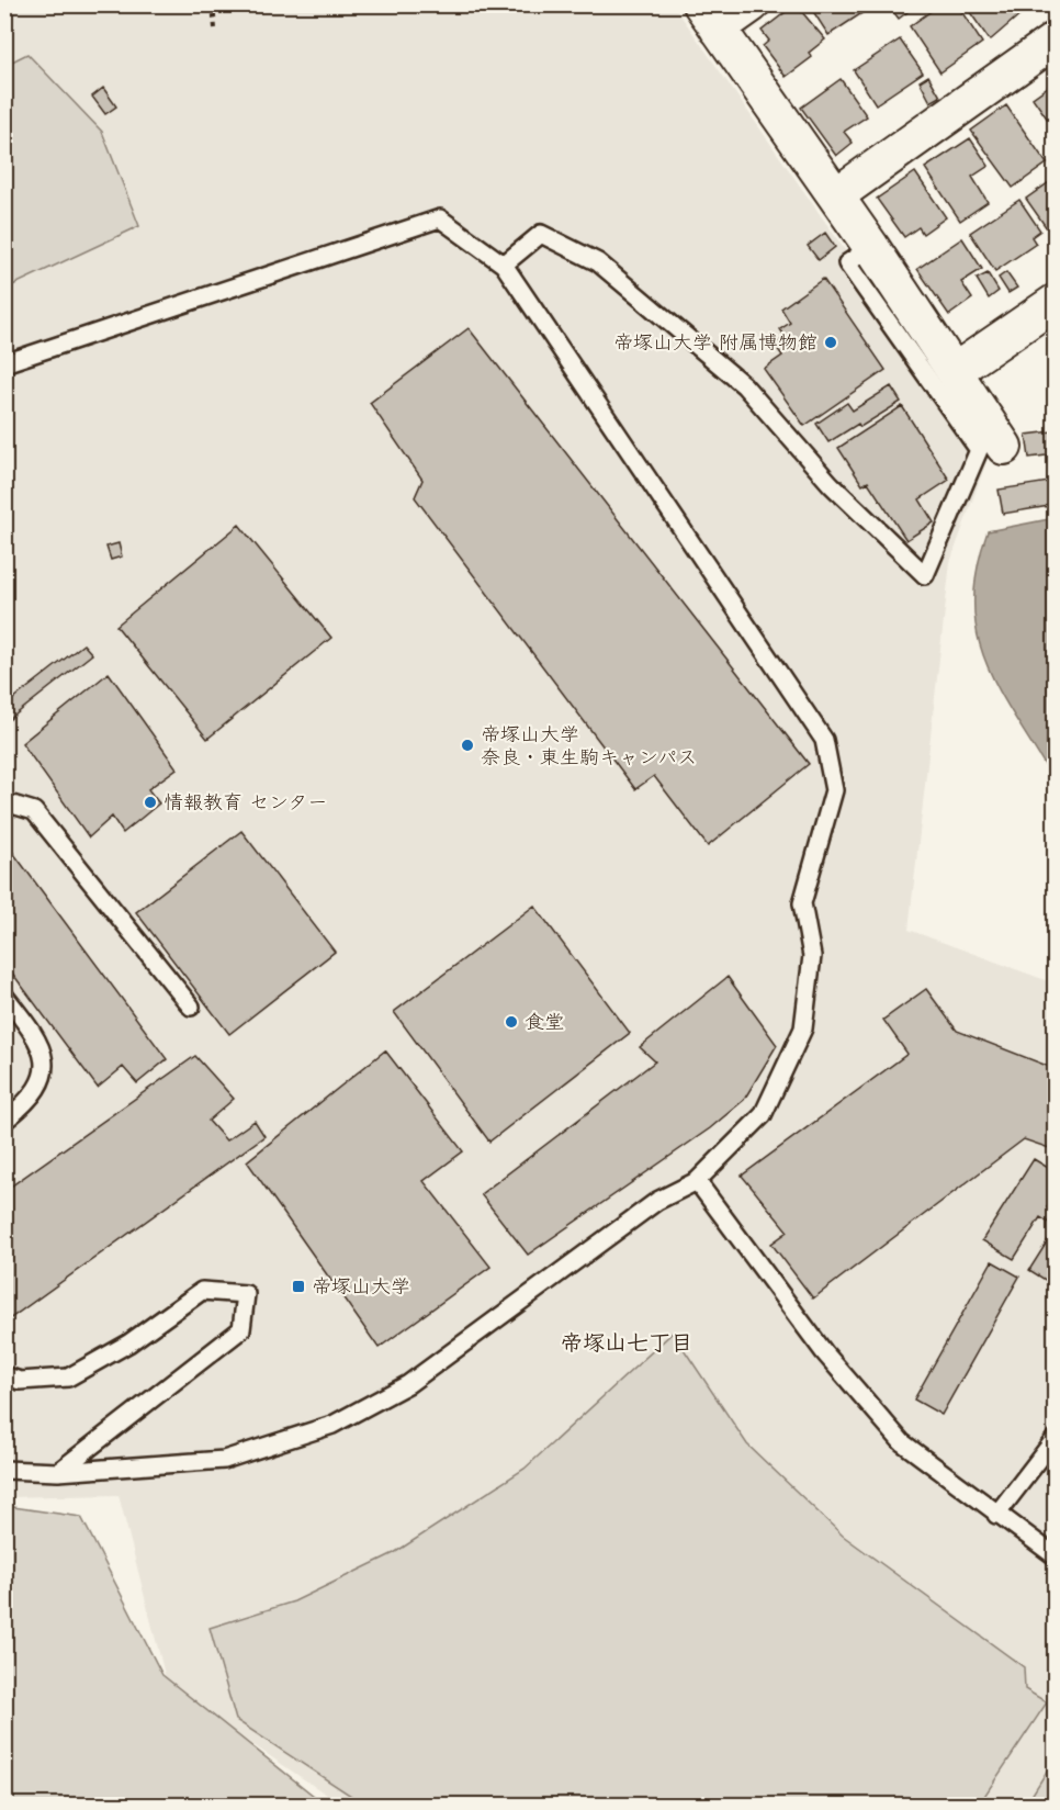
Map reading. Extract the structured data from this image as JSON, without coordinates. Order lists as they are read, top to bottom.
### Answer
{
  "districts": ["帝塚山七丁目"],
  "places": {
    "other": [
      "帝塚山大学 附属博物館",
      "帝塚山大学 奈良・東生駒キャンパス",
      "情報教育 センター",
      "食堂"
    ],
    "transit": ["帝塚山大学"]
  }
}
